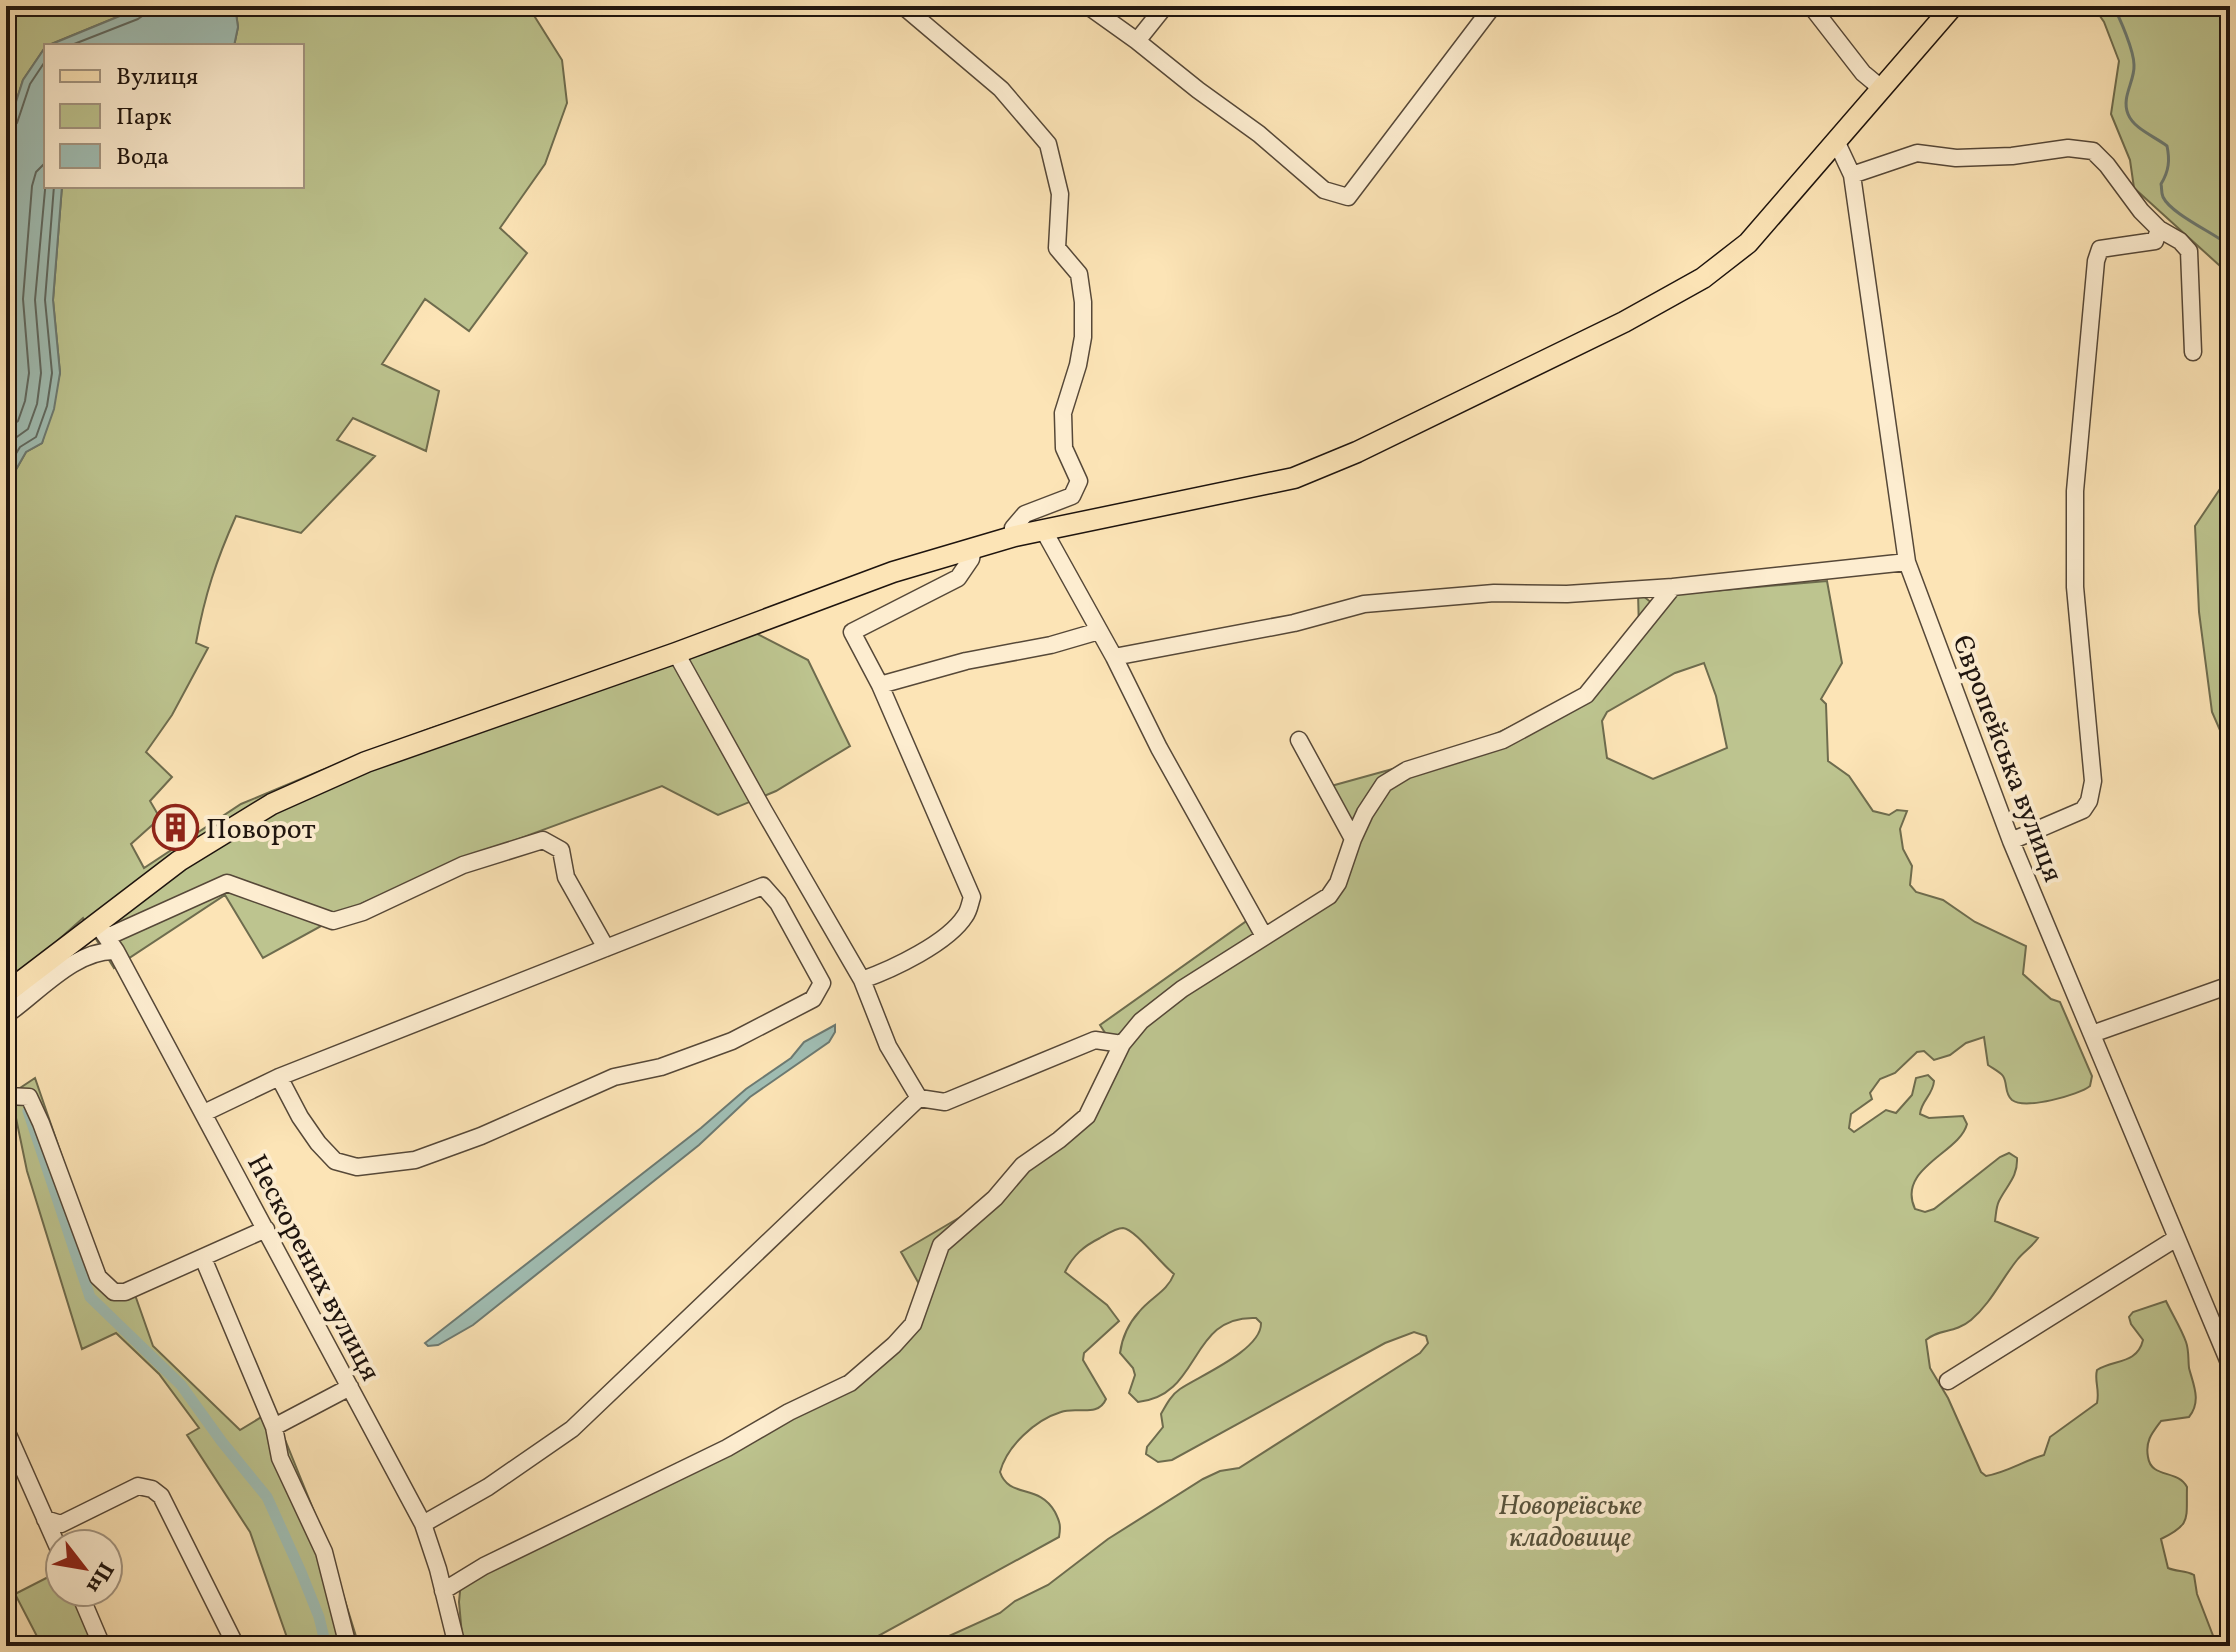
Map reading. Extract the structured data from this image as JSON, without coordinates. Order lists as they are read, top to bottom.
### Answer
{
  "streets": {
    "street": ["Європейська вулиця", "Нескорених вулиця"]
  },
  "parks": ["Новореївське кладовище"],
  "places": {
    "building": ["Поворот"]
  },
  "legend": ["Вулиця", "Парк", "Вода"],
  "north": "bottom right"
}
